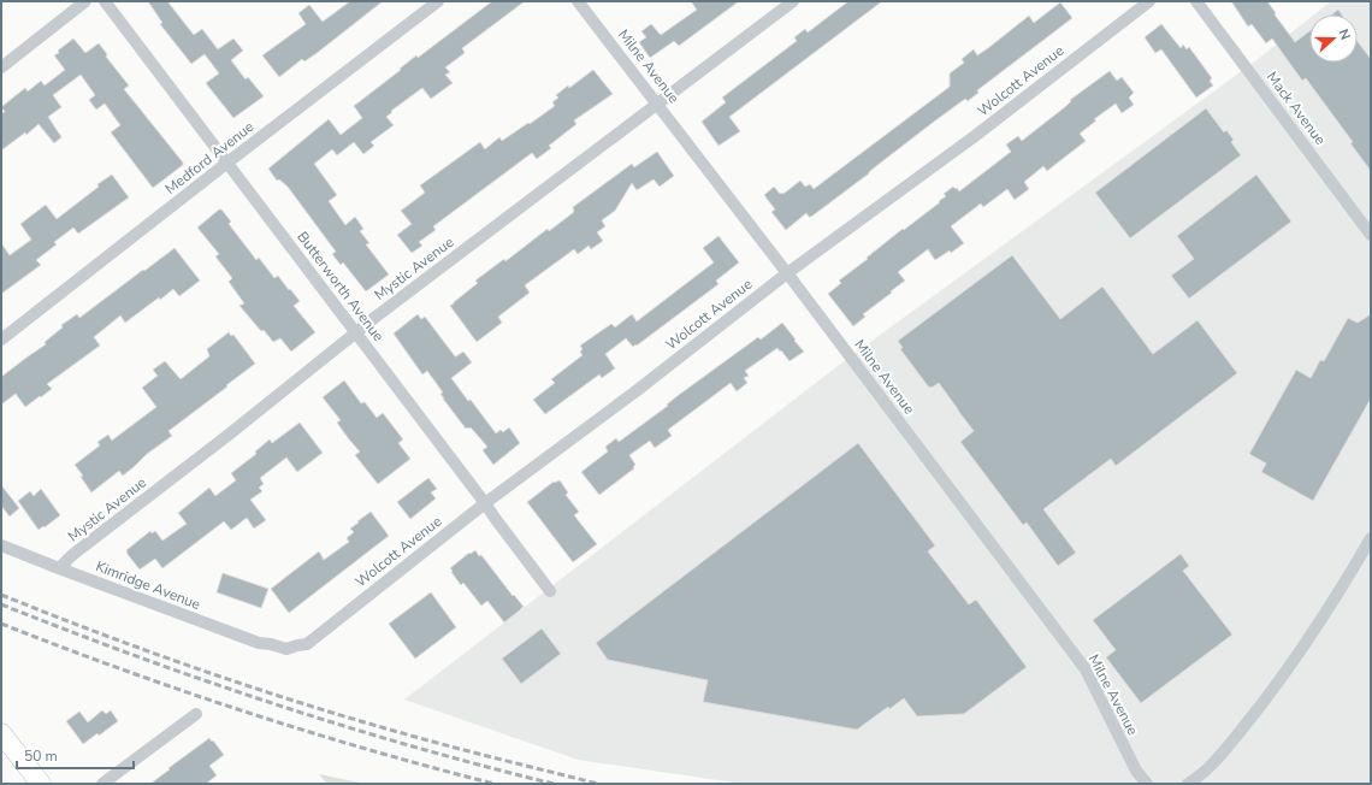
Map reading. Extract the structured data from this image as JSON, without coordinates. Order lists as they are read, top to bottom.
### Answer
{
  "streets": {
    "street": [
      "Milne Avenue",
      "Wolcott Avenue",
      "Mack Avenue",
      "Medford Avenue",
      "Mystic Avenue",
      "Butterworth Avenue",
      "Kimridge Avenue"
    ]
  },
  "crossings": [
    ["Milne Avenue", "Wolcott Avenue"],
    ["Milne Avenue", "Mystic Avenue"],
    ["Wolcott Avenue", "Butterworth Avenue"],
    ["Wolcott Avenue", "Kimridge Avenue"],
    ["Medford Avenue", "Butterworth Avenue"],
    ["Mystic Avenue", "Butterworth Avenue"],
    ["Mystic Avenue", "Kimridge Avenue"]
  ],
  "scale_bar": "50 m",
  "north": "right"
}
